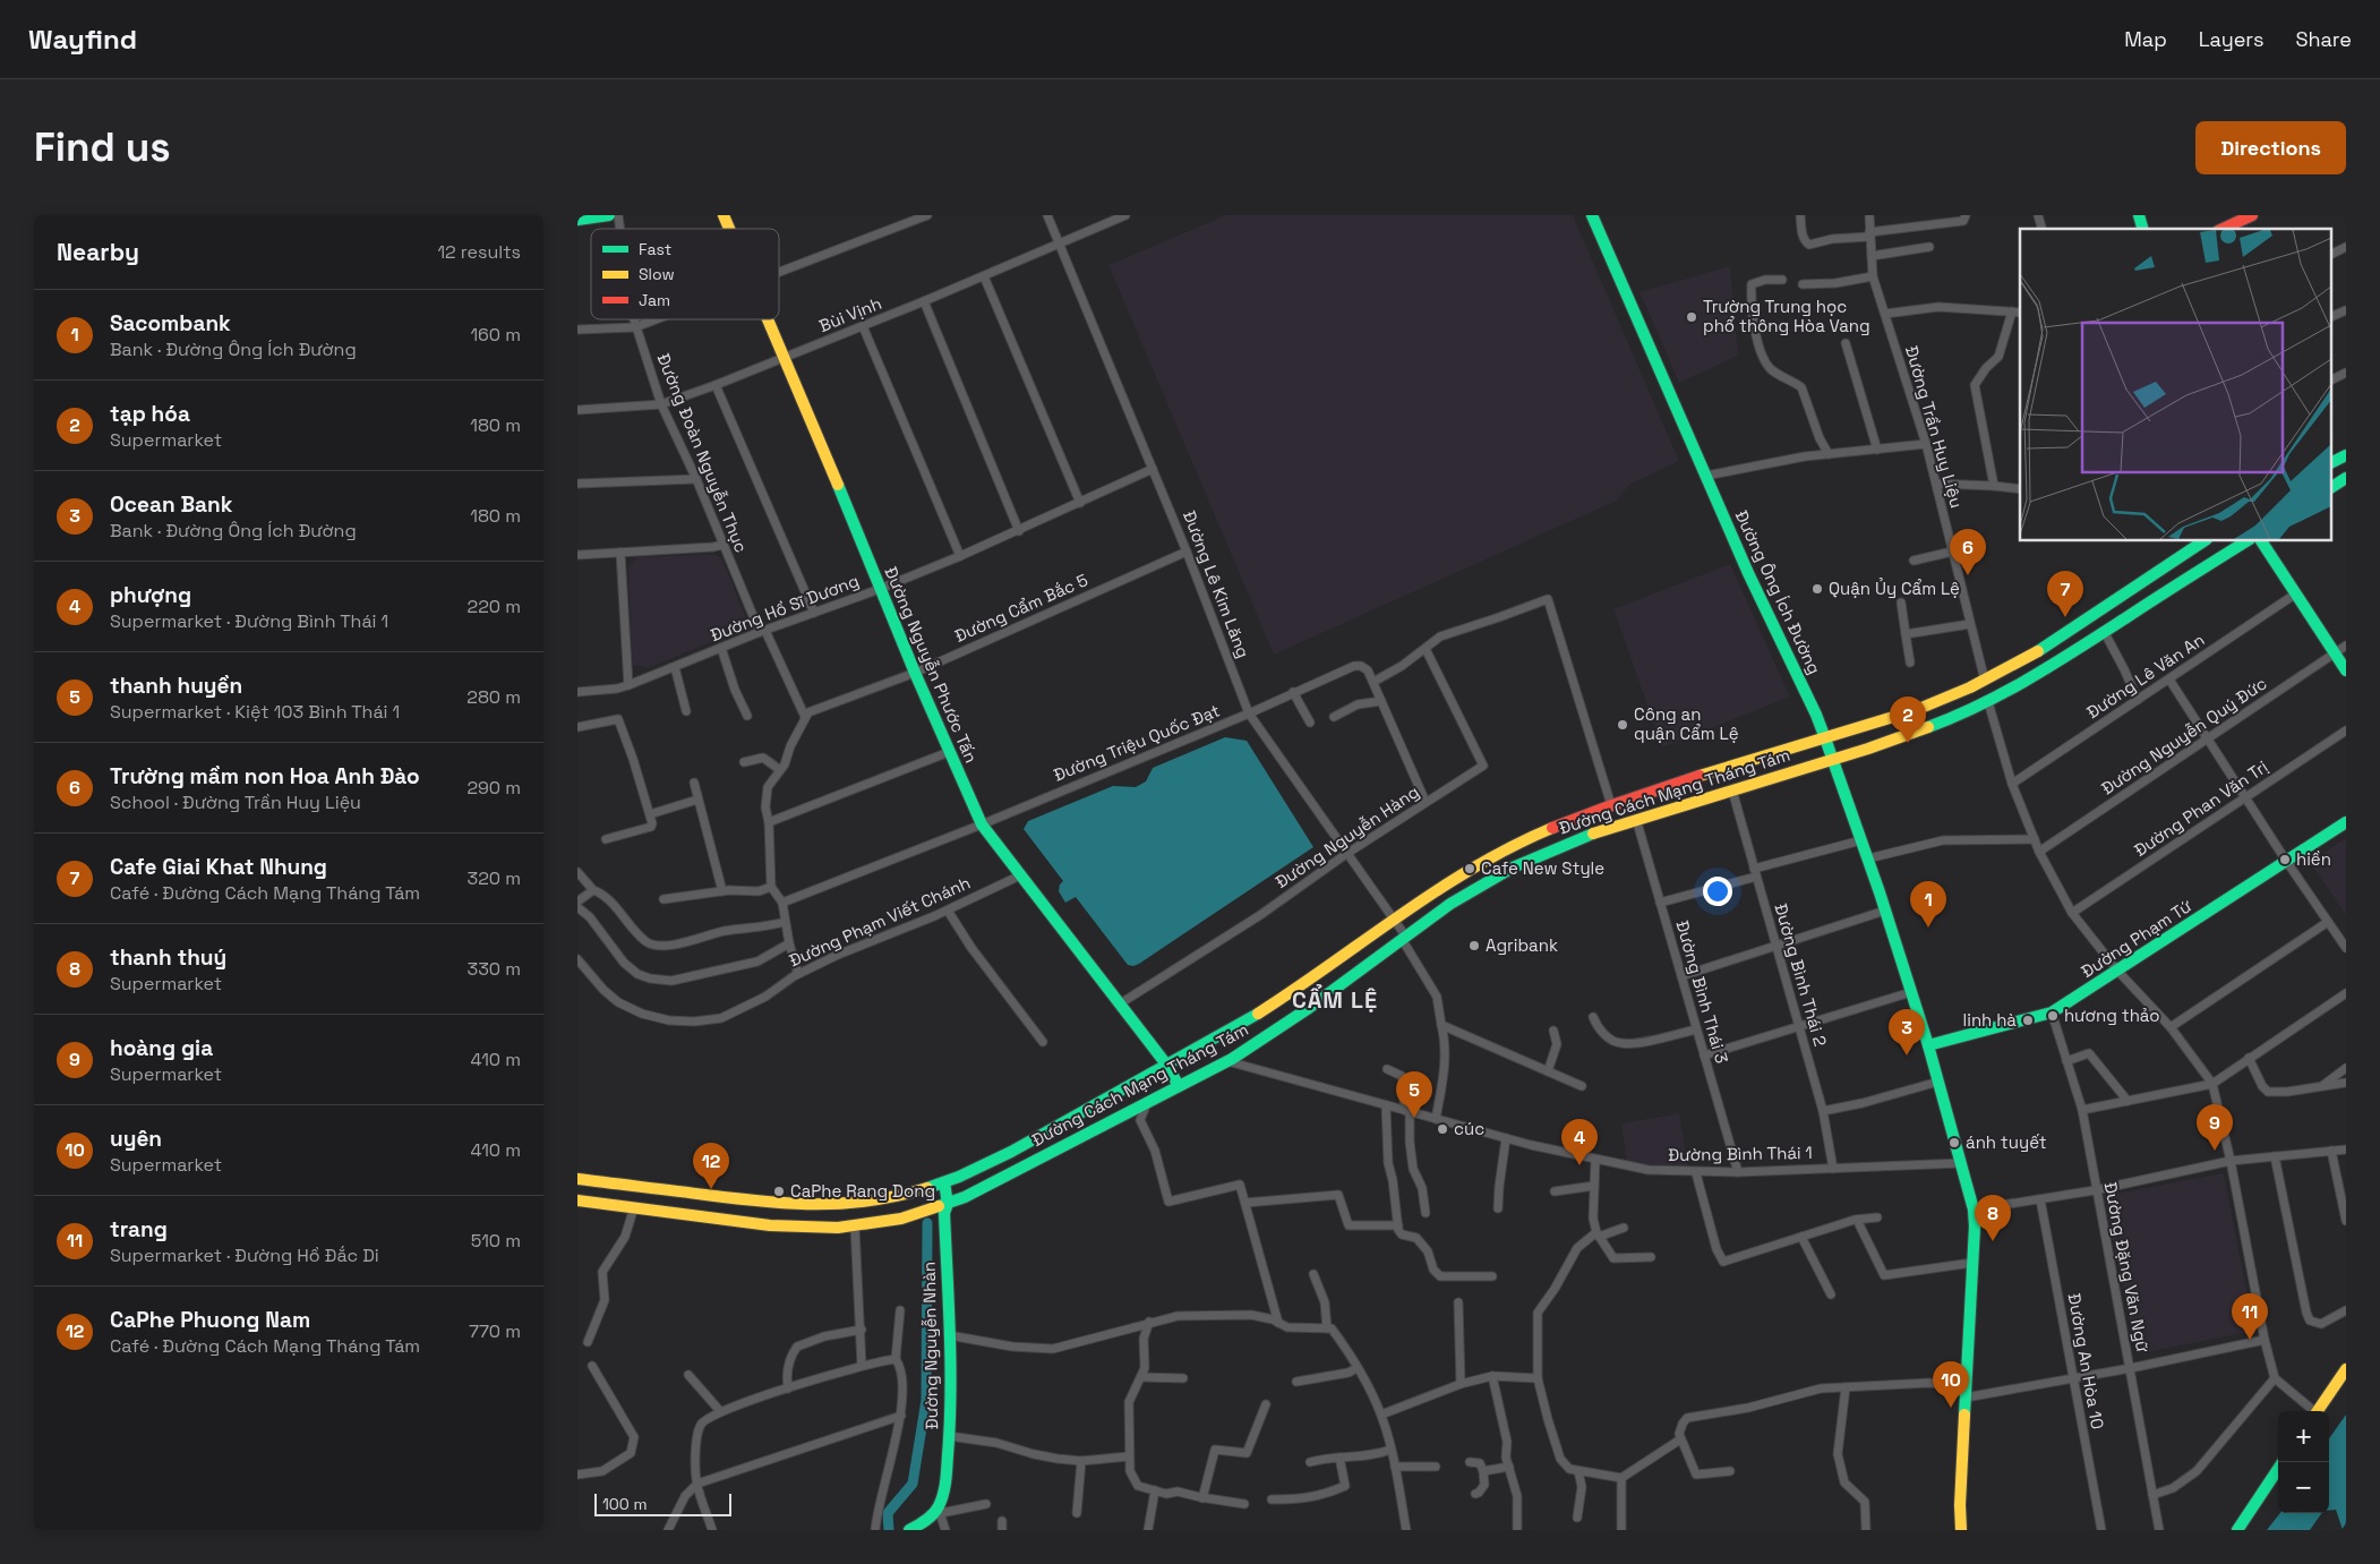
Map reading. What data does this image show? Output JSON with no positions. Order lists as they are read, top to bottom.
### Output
{
  "streets": {
    "main road": [
      "Đường Ông Ích Đường",
      "Đường Nguyễn Phước Tấn",
      "Đường Cách Mạng Tháng Tám",
      "Đường Phạm Tứ",
      "Đường Nguyễn Nhàn"
    ],
    "street": [
      "Bùi Vịnh",
      "Đường Trần Huy Liệu",
      "Đường Đoàn Nguyễn Thục",
      "Đường Lê Kim Lăng",
      "Đường Hồ Sĩ Dương",
      "Đường Cẩm Bắc 5",
      "Đường Lê Văn An",
      "Đường Nguyễn Quý Đức",
      "Đường Triệu Quốc Đạt",
      "Đường Phan Văn Trị",
      "Đường Nguyễn Hàng",
      "Đường Phạm Viết Chánh",
      "Đường Bình Thái 2",
      "Đường Bình Thái 3",
      "Đường Bình Thái 1",
      "Đường Đặng Văn Ngữ",
      "Đường An Hòa 10"
    ]
  },
  "crossings": [
    ["Bùi Vịnh", "Đường Đoàn Nguyễn Thục"],
    ["Bùi Vịnh", "Đường Lê Kim Lăng"],
    ["Bùi Vịnh", "Đường Nguyễn Phước Tấn"],
    ["Đường Trần Huy Liệu", "Đường Cách Mạng Tháng Tám"],
    ["Đường Đoàn Nguyễn Thục", "Đường Hồ Sĩ Dương"],
    ["Đường Đoàn Nguyễn Thục", "Đường Cẩm Bắc 5"],
    ["Đường Lê Kim Lăng", "Đường Hồ Sĩ Dương"],
    ["Đường Lê Kim Lăng", "Đường Cẩm Bắc 5"],
    ["Đường Lê Kim Lăng", "Đường Triệu Quốc Đạt"],
    ["Đường Lê Kim Lăng", "Đường Cách Mạng Tháng Tám"],
    ["Đường Lê Kim Lăng", "Đường Nguyễn Hàng"],
    ["Đường Lê Kim Lăng", "Đường Bình Thái 1"],
    ["Đường Ông Ích Đường", "Đường Cách Mạng Tháng Tám"],
    ["Đường Ông Ích Đường", "Đường Phạm Tứ"],
    ["Đường Ông Ích Đường", "Đường Bình Thái 1"],
    ["Đường Hồ Sĩ Dương", "Đường Nguyễn Phước Tấn"],
    ["Đường Cẩm Bắc 5", "Đường Nguyễn Phước Tấn"],
    ["Đường Nguyễn Phước Tấn", "Đường Triệu Quốc Đạt"],
    ["Đường Nguyễn Phước Tấn", "Đường Cách Mạng Tháng Tám"],
    ["Đường Nguyễn Phước Tấn", "Đường Nguyễn Hàng"],
    ["Đường Nguyễn Phước Tấn", "Đường Phạm Viết Chánh"],
    ["Đường Triệu Quốc Đạt", "Đường Nguyễn Hàng"],
    ["Đường Cách Mạng Tháng Tám", "Đường Bình Thái 2"],
    ["Đường Cách Mạng Tháng Tám", "Đường Bình Thái 3"],
    ["Đường Cách Mạng Tháng Tám", "Đường Bình Thái 1"],
    ["Đường Cách Mạng Tháng Tám", "Đường Nguyễn Nhàn"],
    ["Đường Phạm Tứ", "Đường Đặng Văn Ngữ"],
    ["Đường Bình Thái 2", "Đường Bình Thái 1"],
    ["Đường Bình Thái 3", "Đường Bình Thái 1"]
  ],
  "districts": ["CẨM LỆ"],
  "places": [
    "Trường Trung học phổ thông Hòa Vang",
    "Quận Ủy Cẩm Lệ",
    "Công an quận Cẩm Lệ",
    "hiền",
    "Cafe New Style",
    "Agribank",
    "hương thảo",
    "linh hà",
    "cúc",
    "ánh tuyết",
    "CaPhe Rang Dong"
  ],
  "legend": ["Fast", "Slow", "Jam"],
  "scale_bar": "100 m",
  "page": {
    "header": "Wayfind",
    "nav": ["Map", "Layers", "Share"],
    "buttons": "Directions",
    "title": "Find us",
    "heading": ["Nearby", "12 results"],
    "list": [
      {
        "mark": "1",
        "name": "Sacombank",
        "note": "Bank · Đường Ông Ích Đường",
        "value": "160 m"
      },
      {
        "mark": "2",
        "name": "tạp hóa",
        "note": "Supermarket",
        "value": "180 m"
      },
      {
        "mark": "3",
        "name": "Ocean Bank",
        "note": "Bank · Đường Ông Ích Đường",
        "value": "180 m"
      },
      {
        "mark": "4",
        "name": "phượng",
        "note": "Supermarket · Đường Bình Thái 1",
        "value": "220 m"
      },
      {
        "mark": "5",
        "name": "thanh huyền",
        "note": "Supermarket · Kiệt 103 Bình Thái 1",
        "value": "280 m"
      },
      {
        "mark": "6",
        "name": "Trường mầm non Hoa Anh Đào",
        "note": "School · Đường Trần Huy Liệu",
        "value": "290 m"
      },
      {
        "mark": "7",
        "name": "Cafe Giai Khat Nhung",
        "note": "Café · Đường Cách Mạng Tháng Tám",
        "value": "320 m"
      },
      {
        "mark": "8",
        "name": "thanh thuý",
        "note": "Supermarket",
        "value": "330 m"
      },
      {
        "mark": "9",
        "name": "hoàng gia",
        "note": "Supermarket",
        "value": "410 m"
      },
      {
        "mark": "10",
        "name": "uyên",
        "note": "Supermarket",
        "value": "410 m"
      },
      {
        "mark": "11",
        "name": "trang",
        "note": "Supermarket · Đường Hồ Đắc Di",
        "value": "510 m"
      },
      {
        "mark": "12",
        "name": "CaPhe Phuong Nam",
        "note": "Café · Đường Cách Mạng Tháng Tám",
        "value": "770 m"
      }
    ],
    "pins": [
      "6",
      "7",
      "2",
      "1",
      "3",
      "5",
      "9",
      "4",
      "12",
      "8",
      "11",
      "10"
    ],
    "map_buttons": ["+", "−"],
    "scale": "100 m"
  }
}
